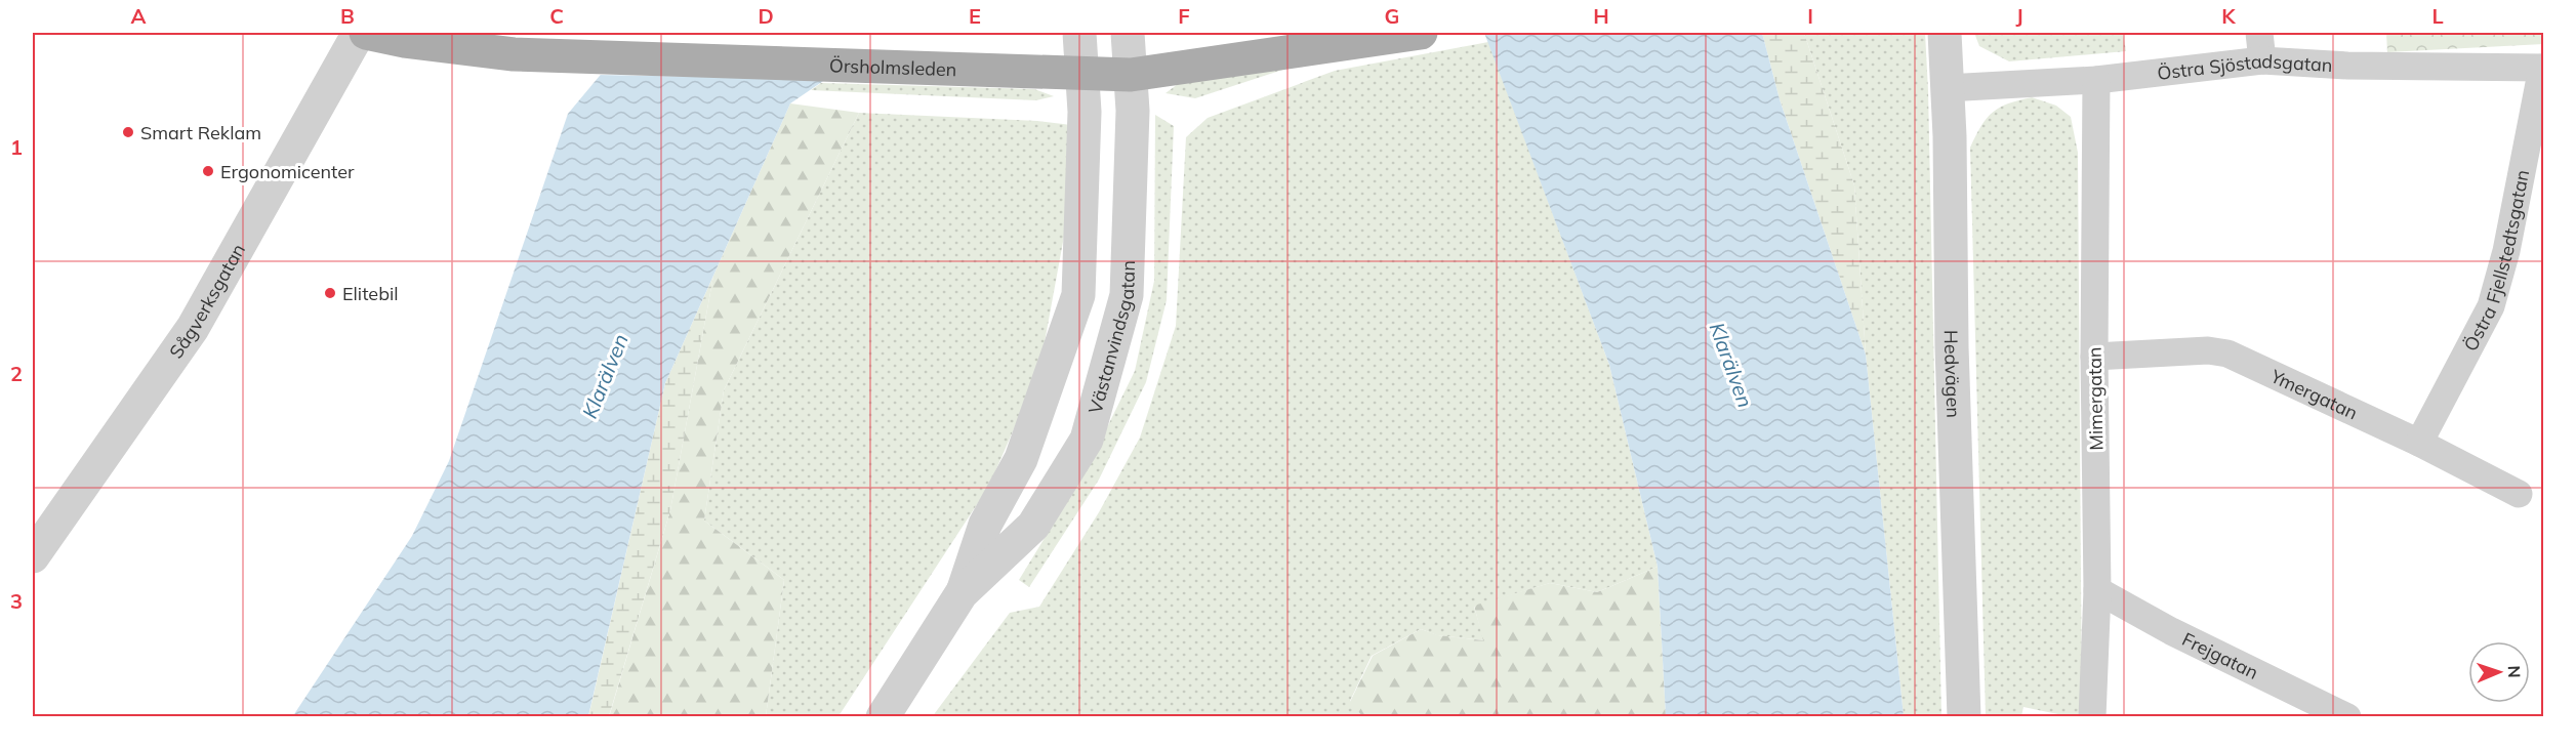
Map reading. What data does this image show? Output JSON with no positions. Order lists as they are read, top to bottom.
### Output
{
  "streets": {
    "main road": ["Örsholmsleden"],
    "street": [
      "Östra Sjöstadsgatan",
      "Östra Fjellstedtsgatan",
      "Sågverksgatan",
      "Västanvindsgatan",
      "Hedvägen",
      "Ymergatan",
      "Mimergatan",
      "Frejgatan"
    ]
  },
  "crossings": [
    ["Örsholmsleden", "Västanvindsgatan"],
    ["Östra Sjöstadsgatan", "Östra Fjellstedtsgatan"],
    ["Östra Sjöstadsgatan", "Hedvägen"],
    ["Östra Sjöstadsgatan", "Mimergatan"],
    ["Östra Fjellstedtsgatan", "Ymergatan"],
    ["Ymergatan", "Mimergatan"],
    ["Mimergatan", "Frejgatan"]
  ],
  "water": ["Klarälven"],
  "places": ["Smart Reklam", "Ergonomicenter", "Elitebil"],
  "north": "right",
  "grid": {
    "columns": [
      "A",
      "B",
      "C",
      "D",
      "E",
      "F",
      "G",
      "H",
      "I",
      "J",
      "K",
      "L"
    ],
    "rows": ["1", "2", "3"]
  }
}
